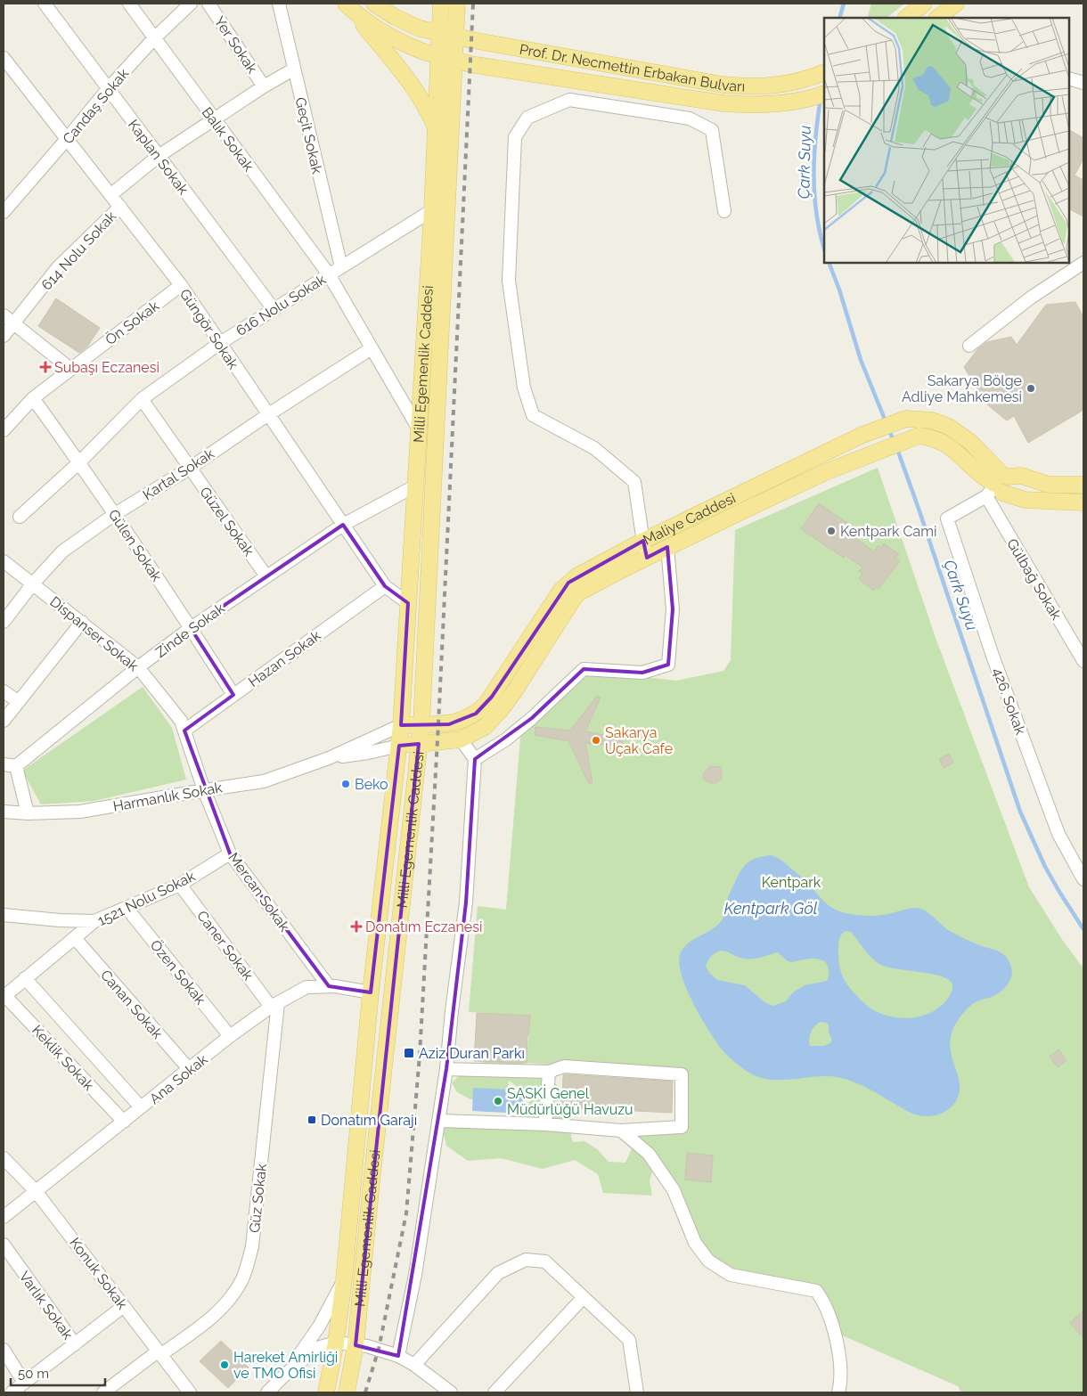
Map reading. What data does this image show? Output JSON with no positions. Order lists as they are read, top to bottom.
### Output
{
  "streets": {
    "main road": ["Prof. Dr. Necmettin Erbakan Bulvarı", "Milli Egemenlik Caddesi", "Maliye Caddesi"],
    "street": [
      "Yer Sokak",
      "Candaş Sokak",
      "Geçit Sokak",
      "Balık Sokak",
      "Kaplan Sokak",
      "614 Nolu Sokak",
      "616 Nolu Sokak",
      "Ön Sokak",
      "Güngör Sokak",
      "Kartal Sokak",
      "Güzel Sokak",
      "Gülen Sokak",
      "Gülbağ Sokak",
      "Zinde Sokak",
      "Dispanser Sokak",
      "Hazan Sokak",
      "426. Sokak",
      "Harmanlık Sokak",
      "Mercan Sokak",
      "1521 Nolu Sokak",
      "Caner Sokak",
      "Özen Sokak",
      "Canan Sokak",
      "Keklik Sokak",
      "Ana Sokak",
      "Güz Sokak",
      "Konuk Sokak",
      "Varlık Sokak"
    ]
  },
  "crossings": [
    ["Yer Sokak", "614 Nolu Sokak"],
    ["Prof. Dr. Necmettin Erbakan Bulvarı", "Milli Egemenlik Caddesi"],
    ["Candaş Sokak", "Balık Sokak"],
    ["Candaş Sokak", "Kaplan Sokak"],
    ["Candaş Sokak", "Güngör Sokak"],
    ["Geçit Sokak", "614 Nolu Sokak"],
    ["Geçit Sokak", "616 Nolu Sokak"],
    ["Balık Sokak", "614 Nolu Sokak"],
    ["Balık Sokak", "616 Nolu Sokak"],
    ["Kaplan Sokak", "614 Nolu Sokak"],
    ["Kaplan Sokak", "616 Nolu Sokak"],
    ["614 Nolu Sokak", "Güngör Sokak"],
    ["616 Nolu Sokak", "Güngör Sokak"],
    ["616 Nolu Sokak", "Milli Egemenlik Caddesi"],
    ["616 Nolu Sokak", "Güzel Sokak"],
    ["616 Nolu Sokak", "Gülen Sokak"],
    ["Ön Sokak", "Güngör Sokak"],
    ["Ön Sokak", "Gülen Sokak"],
    ["Güngör Sokak", "Milli Egemenlik Caddesi"],
    ["Güngör Sokak", "Kartal Sokak"],
    ["Güngör Sokak", "Zinde Sokak"],
    ["Güngör Sokak", "Hazan Sokak"],
    ["Milli Egemenlik Caddesi", "Maliye Caddesi"],
    ["Milli Egemenlik Caddesi", "Zinde Sokak"],
    ["Milli Egemenlik Caddesi", "Harmanlık Sokak"],
    ["Milli Egemenlik Caddesi", "Ana Sokak"],
    ["Kartal Sokak", "Güzel Sokak"],
    ["Kartal Sokak", "Gülen Sokak"],
    ["Kartal Sokak", "Dispanser Sokak"],
    ["Maliye Caddesi", "Gülbağ Sokak"],
    ["Maliye Caddesi", "426. Sokak"],
    ["Maliye Caddesi", "Harmanlık Sokak"],
    ["Güzel Sokak", "Zinde Sokak"],
    ["Gülen Sokak", "Zinde Sokak"],
    ["Gülen Sokak", "Hazan Sokak"],
    ["Gülbağ Sokak", "426. Sokak"],
    ["Zinde Sokak", "Dispanser Sokak"],
    ["Dispanser Sokak", "Hazan Sokak"],
    ["Dispanser Sokak", "Harmanlık Sokak"],
    ["Dispanser Sokak", "Mercan Sokak"],
    ["Harmanlık Sokak", "Mercan Sokak"],
    ["Mercan Sokak", "1521 Nolu Sokak"],
    ["Mercan Sokak", "Ana Sokak"],
    ["1521 Nolu Sokak", "Caner Sokak"],
    ["1521 Nolu Sokak", "Özen Sokak"],
    ["1521 Nolu Sokak", "Canan Sokak"],
    ["1521 Nolu Sokak", "Keklik Sokak"],
    ["Caner Sokak", "Ana Sokak"],
    ["Caner Sokak", "Güz Sokak"],
    ["Özen Sokak", "Ana Sokak"],
    ["Canan Sokak", "Ana Sokak"],
    ["Keklik Sokak", "Ana Sokak"],
    ["Ana Sokak", "Güz Sokak"],
    ["Ana Sokak", "Konuk Sokak"],
    ["Güz Sokak", "Konuk Sokak"]
  ],
  "water": ["Çark Suyu", "Kentpark Göl"],
  "parks": ["Kentpark"],
  "places": {
    "health": ["Subaşı Eczanesi", "Donatım Eczanesi"],
    "other": [
      "Sakarya Bölge Adliye Mahkemesi",
      "Kentpark Cami",
      "Sakarya Uçak Cafe",
      "Beko",
      "SASKİ Genel Müdürlüğü Havuzu",
      "Hareket Amirliği ve TMO Ofisi"
    ],
    "transit": ["Aziz Duran Parkı", "Donatım Garajı"]
  },
  "scale_bar": "50 m"
}
